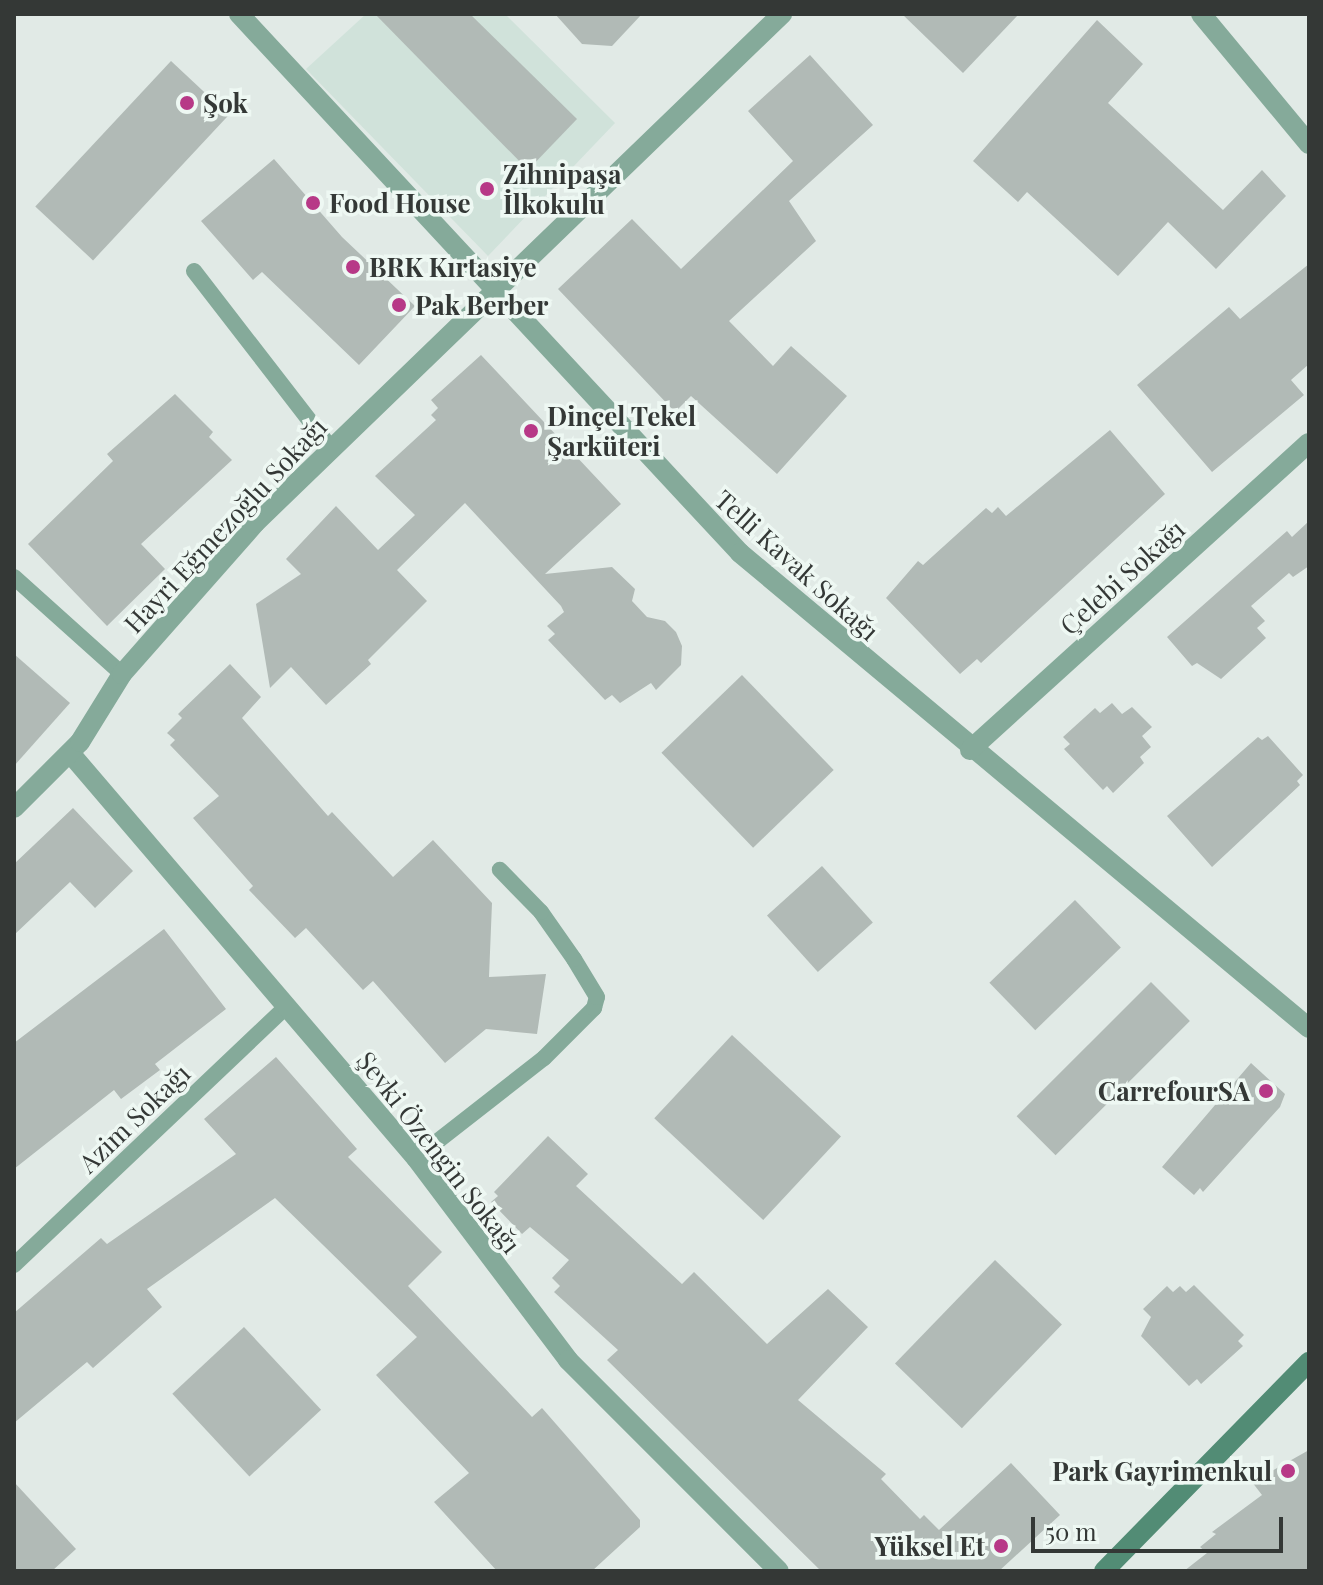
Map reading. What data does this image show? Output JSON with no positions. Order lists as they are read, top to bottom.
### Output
{
  "streets": {
    "street": [
      "Hayri Eğmezoğlu Sokağı",
      "Telli Kavak Sokağı",
      "Çelebi Sokağı",
      "Şevki Özengin Sokağı"
    ],
    "lane": ["Azim Sokağı"]
  },
  "crossings": [
    ["Hayri Eğmezoğlu Sokağı", "Telli Kavak Sokağı"],
    ["Hayri Eğmezoğlu Sokağı", "Şevki Özengin Sokağı"],
    ["Telli Kavak Sokağı", "Çelebi Sokağı"],
    ["Azim Sokağı", "Şevki Özengin Sokağı"]
  ],
  "places": [
    "Şok",
    "Zihnipaşa İlkokulu",
    "Food House",
    "BRK Kırtasiye",
    "Pak Berber",
    "Dinçel Tekel Şarküteri",
    "CarrefourSA",
    "Park Gayrimenkul",
    "Yüksel Et"
  ],
  "scale_bar": "50 m"
}
